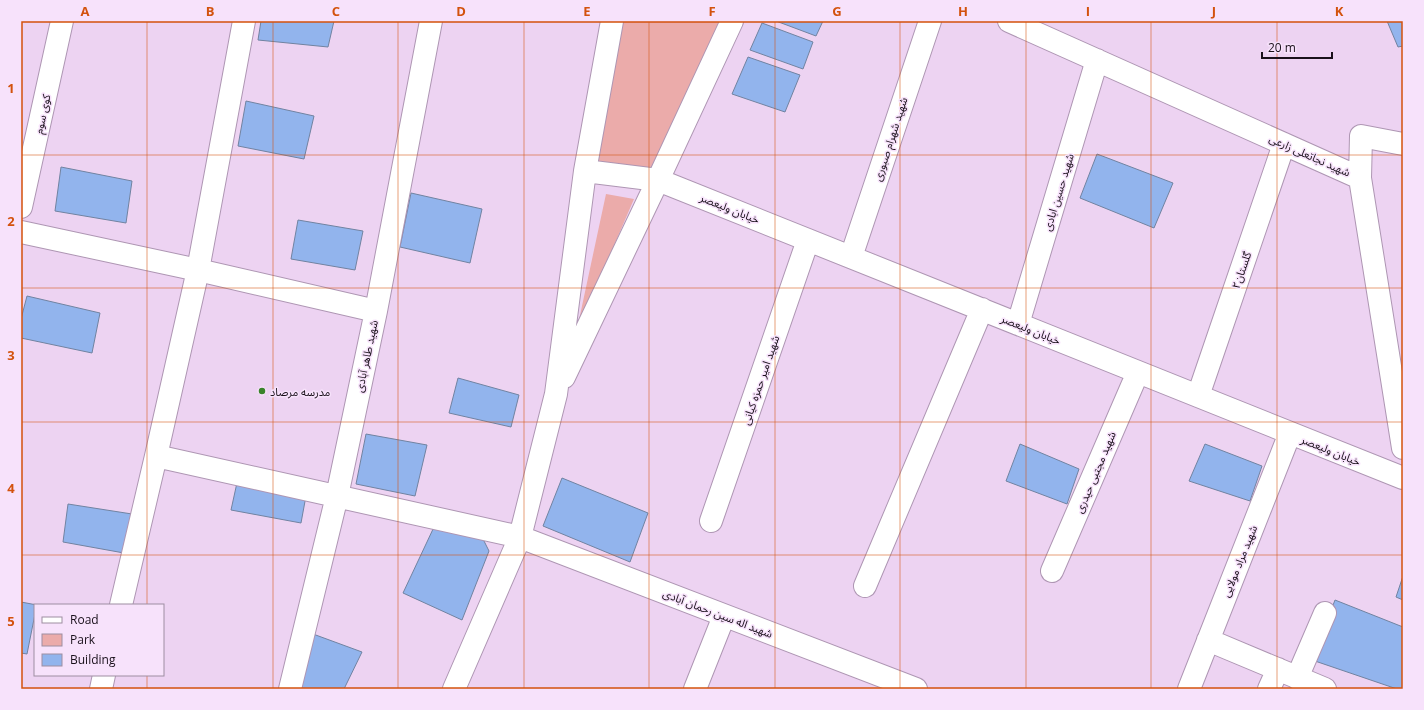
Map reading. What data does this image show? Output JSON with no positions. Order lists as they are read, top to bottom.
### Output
{
  "streets": {
    "street": [
      "کوی سوم",
      "شهید شهرام صبوری",
      "شهید نجاتعلی زارعی",
      "شهید حسین ابادی",
      "خیابان ولیعصر",
      "گلستان۲",
      "شهید طاهر آبادی",
      "شهید امیر حمزه کیانی",
      "شهید مجتبی حیدری",
      "شهید مراد مولایی",
      "شهید اله سین رحمان آبادی"
    ]
  },
  "crossings": [
    ["شهید شهرام صبوری", "خیابان ولیعصر"],
    ["شهید نجاتعلی زارعی", "شهید حسین ابادی"],
    ["شهید نجاتعلی زارعی", "گلستان۲"],
    ["شهید حسین ابادی", "خیابان ولیعصر"],
    ["خیابان ولیعصر", "گلستان۲"],
    ["خیابان ولیعصر", "شهید امیر حمزه کیانی"],
    ["خیابان ولیعصر", "شهید مجتبی حیدری"],
    ["خیابان ولیعصر", "شهید مراد مولایی"],
    ["شهید طاهر آبادی", "شهید اله سین رحمان آبادی"]
  ],
  "places": ["مدرسه مرصاد"],
  "legend": ["Road", "Park", "Building"],
  "scale_bar": "20 m",
  "grid": {
    "columns": [
      "A",
      "B",
      "C",
      "D",
      "E",
      "F",
      "G",
      "H",
      "I",
      "J",
      "K"
    ],
    "rows": [
      "1",
      "2",
      "3",
      "4",
      "5"
    ]
  }
}
